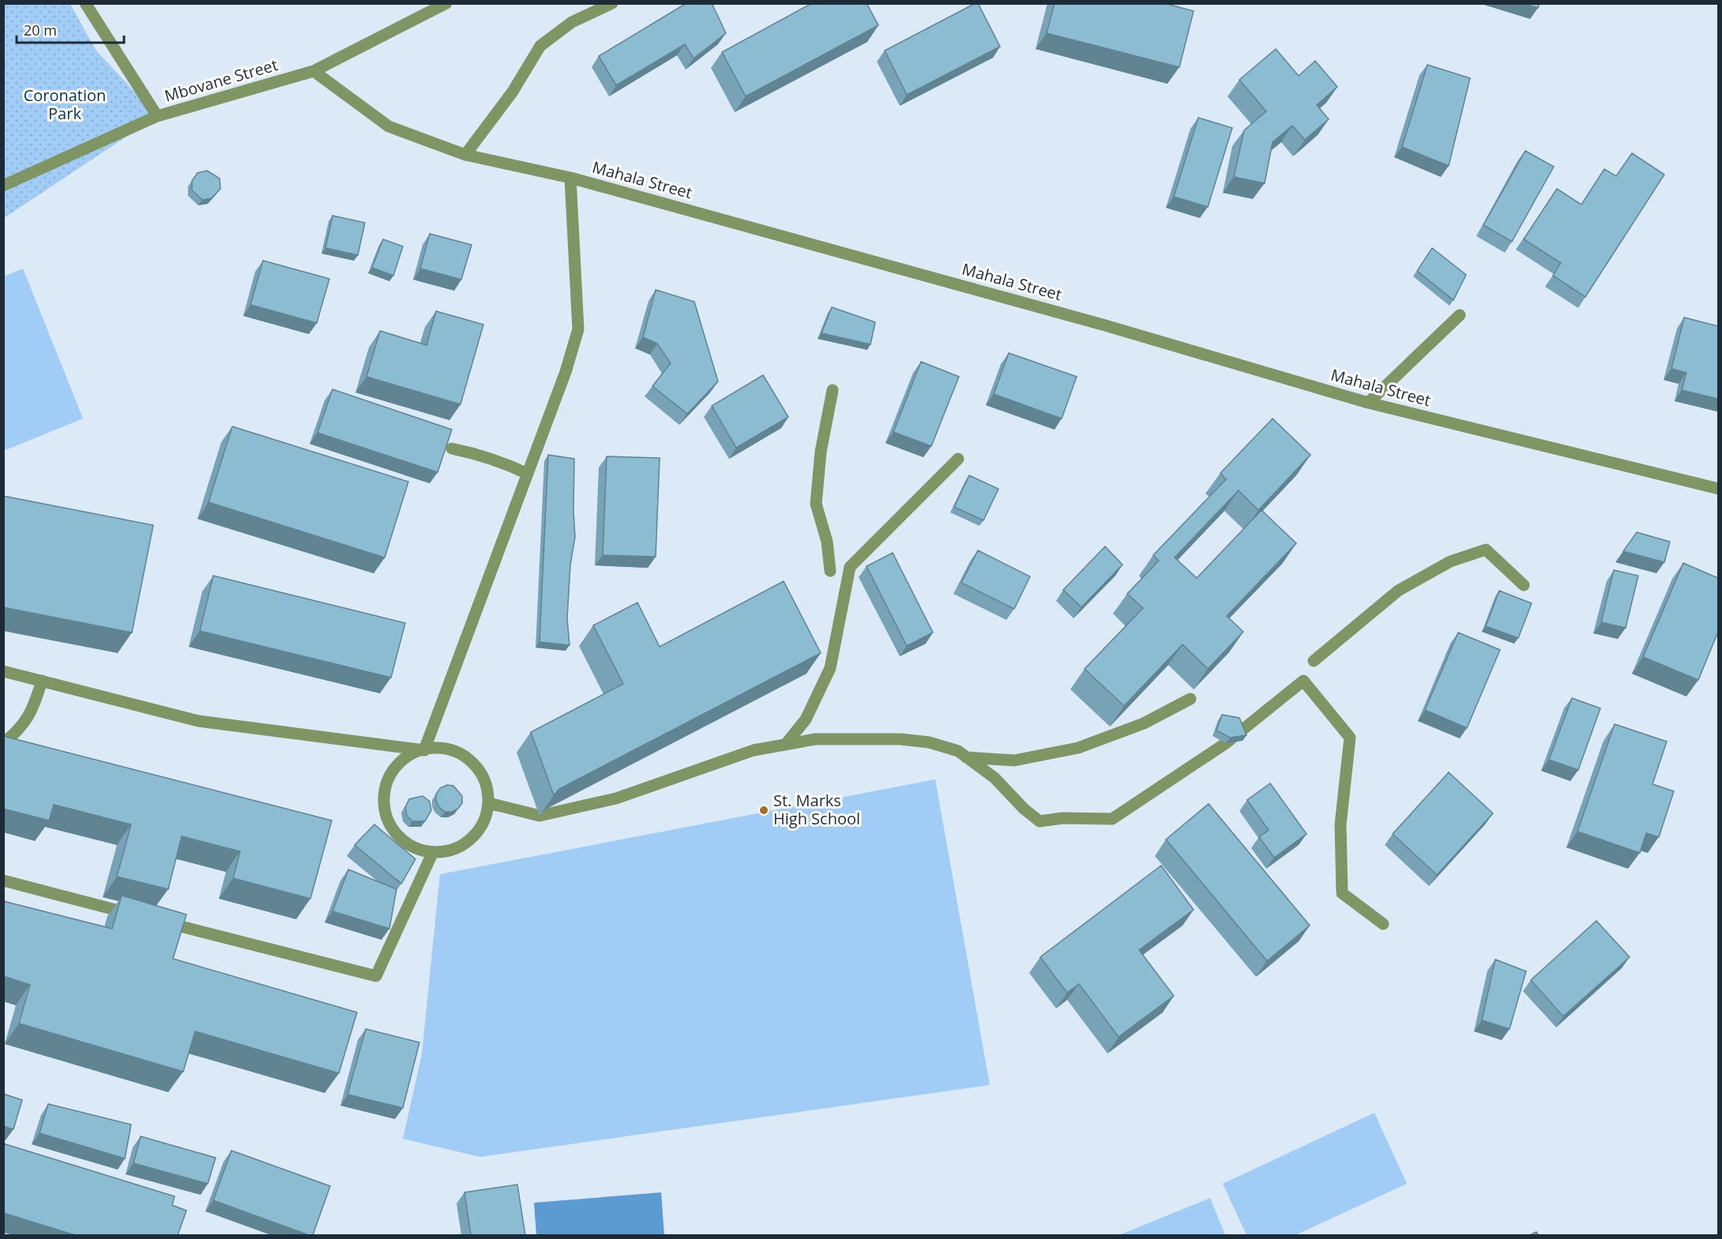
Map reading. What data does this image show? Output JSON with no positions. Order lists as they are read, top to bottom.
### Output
{
  "streets": {
    "street": ["Mbovane Street", "Mahala Street"]
  },
  "crossings": [
    ["Mbovane Street", "Mahala Street"]
  ],
  "parks": ["Coronation Park"],
  "places": ["St. Marks High School"],
  "scale_bar": "20 m"
}
